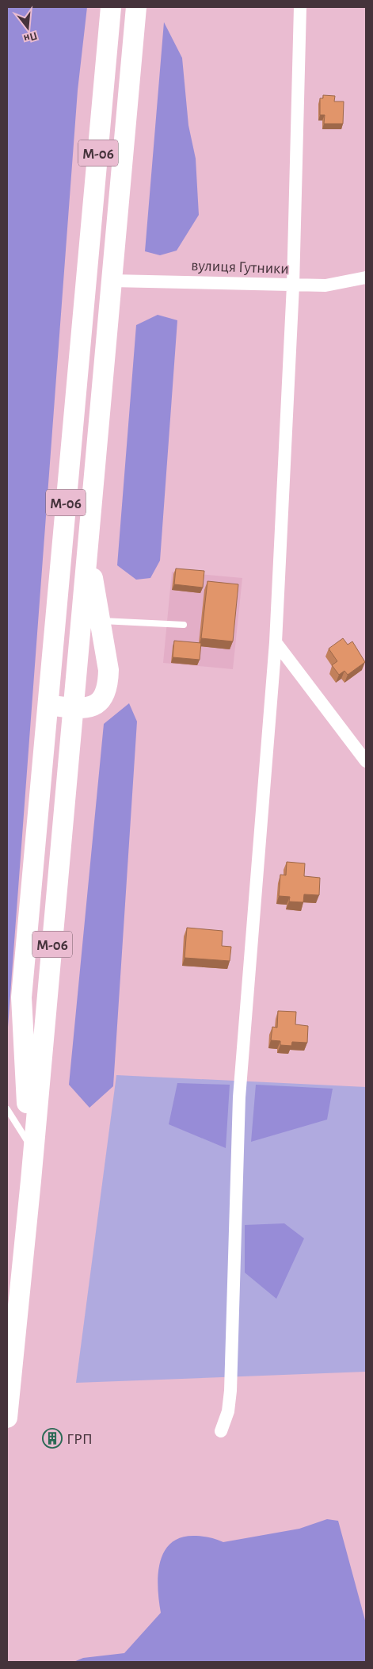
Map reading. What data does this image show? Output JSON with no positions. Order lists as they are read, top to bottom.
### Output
{
  "streets": {
    "highway": ["М-06"],
    "street": ["вулиця Гутники"]
  },
  "crossings": [
    ["М-06", "вулиця Гутники"]
  ],
  "places": {
    "building": ["ГРП"]
  },
  "north": "bottom"
}
